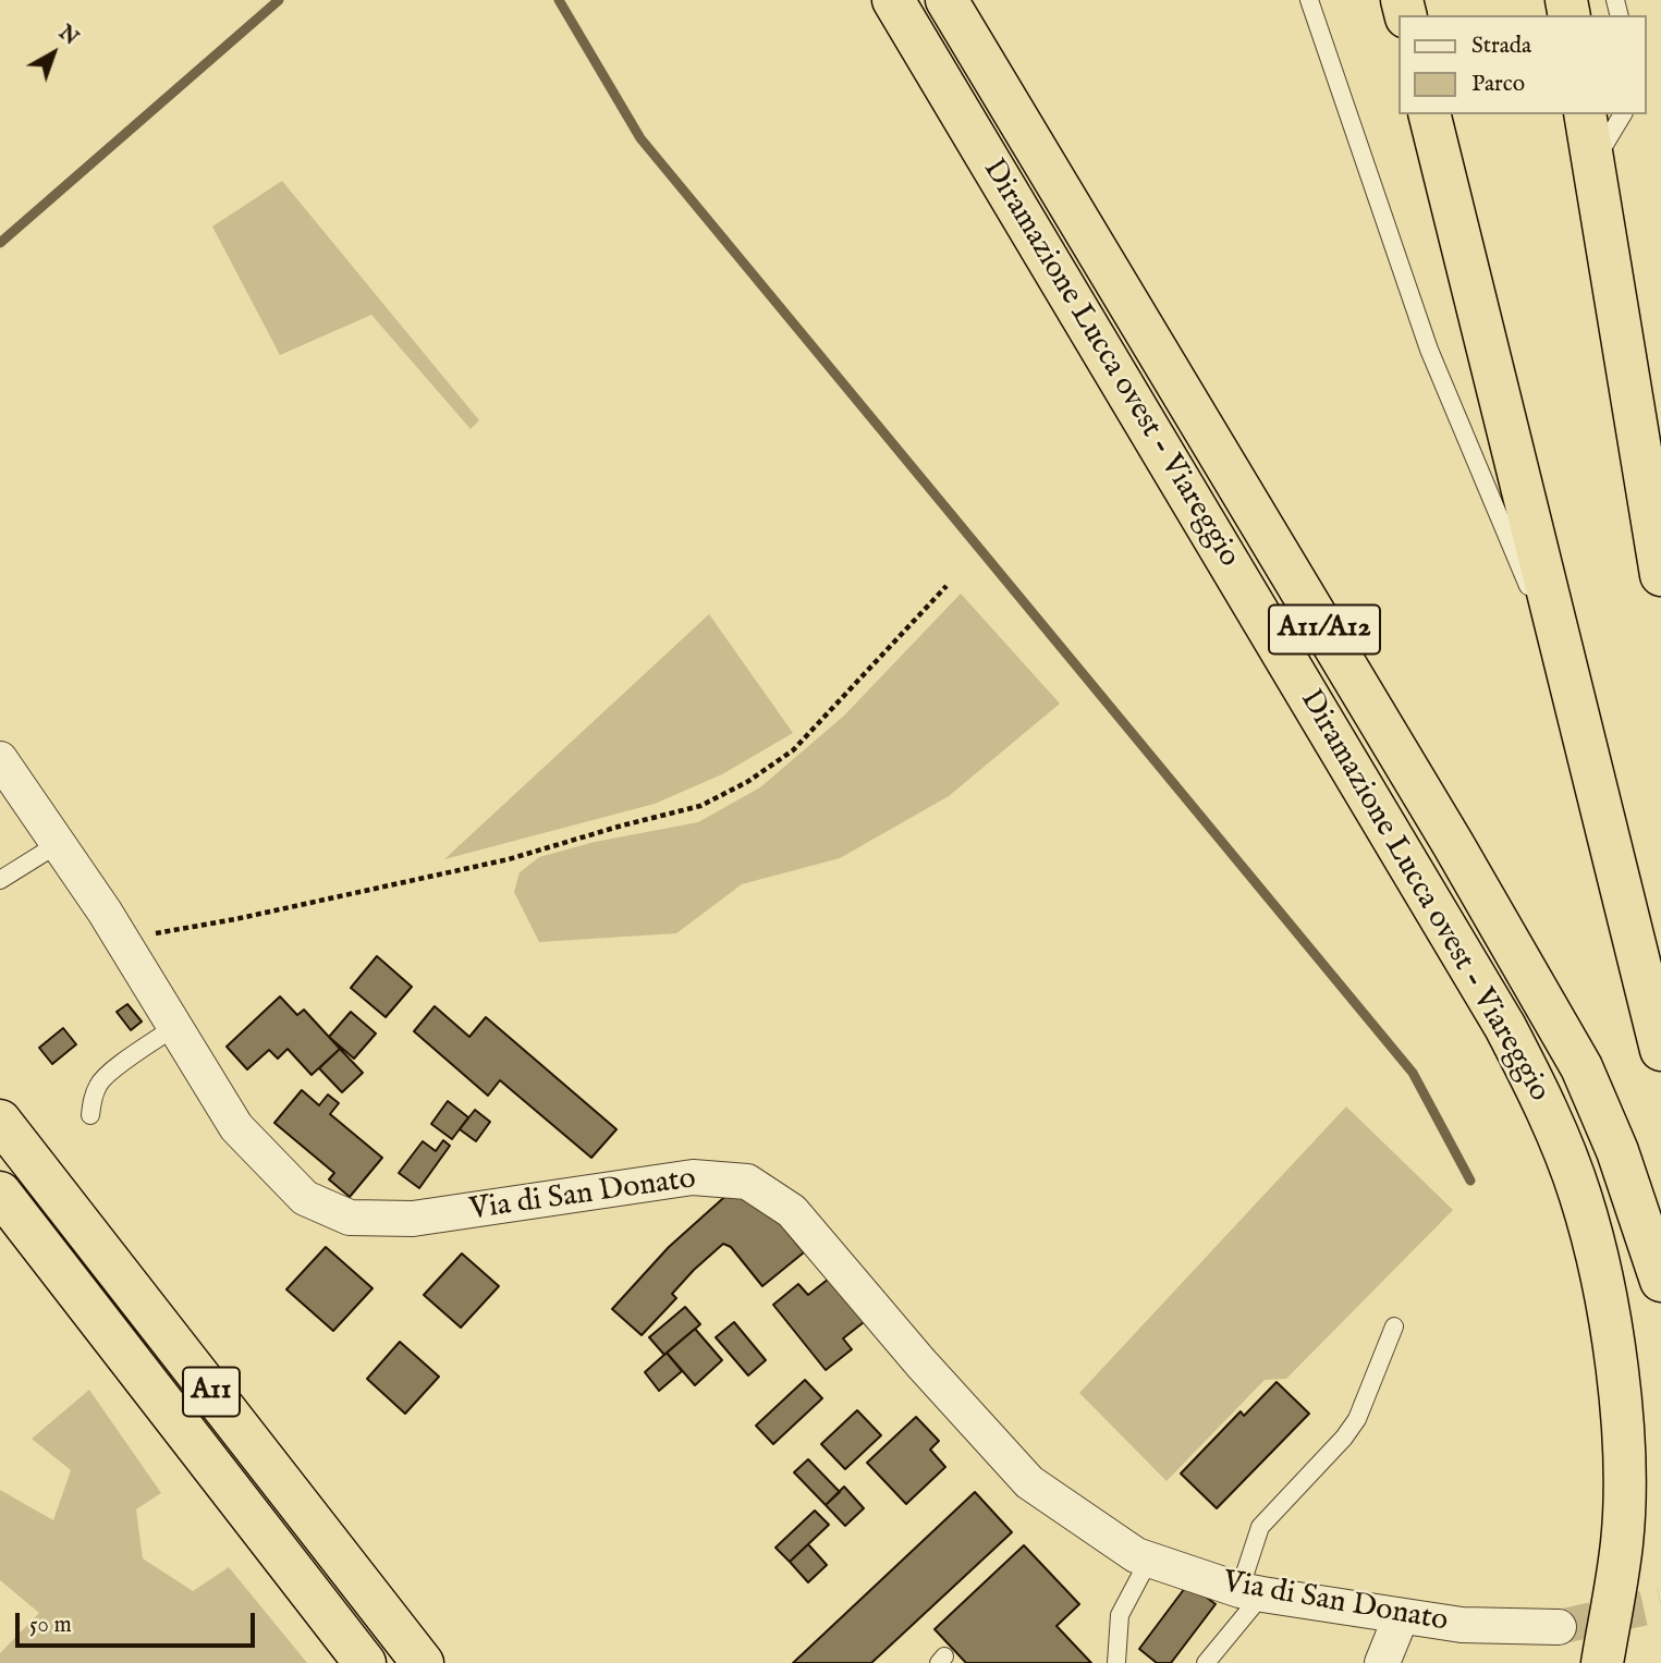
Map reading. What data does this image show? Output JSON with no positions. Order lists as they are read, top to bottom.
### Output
{
  "streets": {
    "highway": ["Diramazione Lucca ovest - Viareggio", "A11/A12", "A11"],
    "street": ["Via di San Donato"]
  },
  "legend": ["Strada", "Parco"],
  "scale_bar": "50 m",
  "north": "top right"
}
